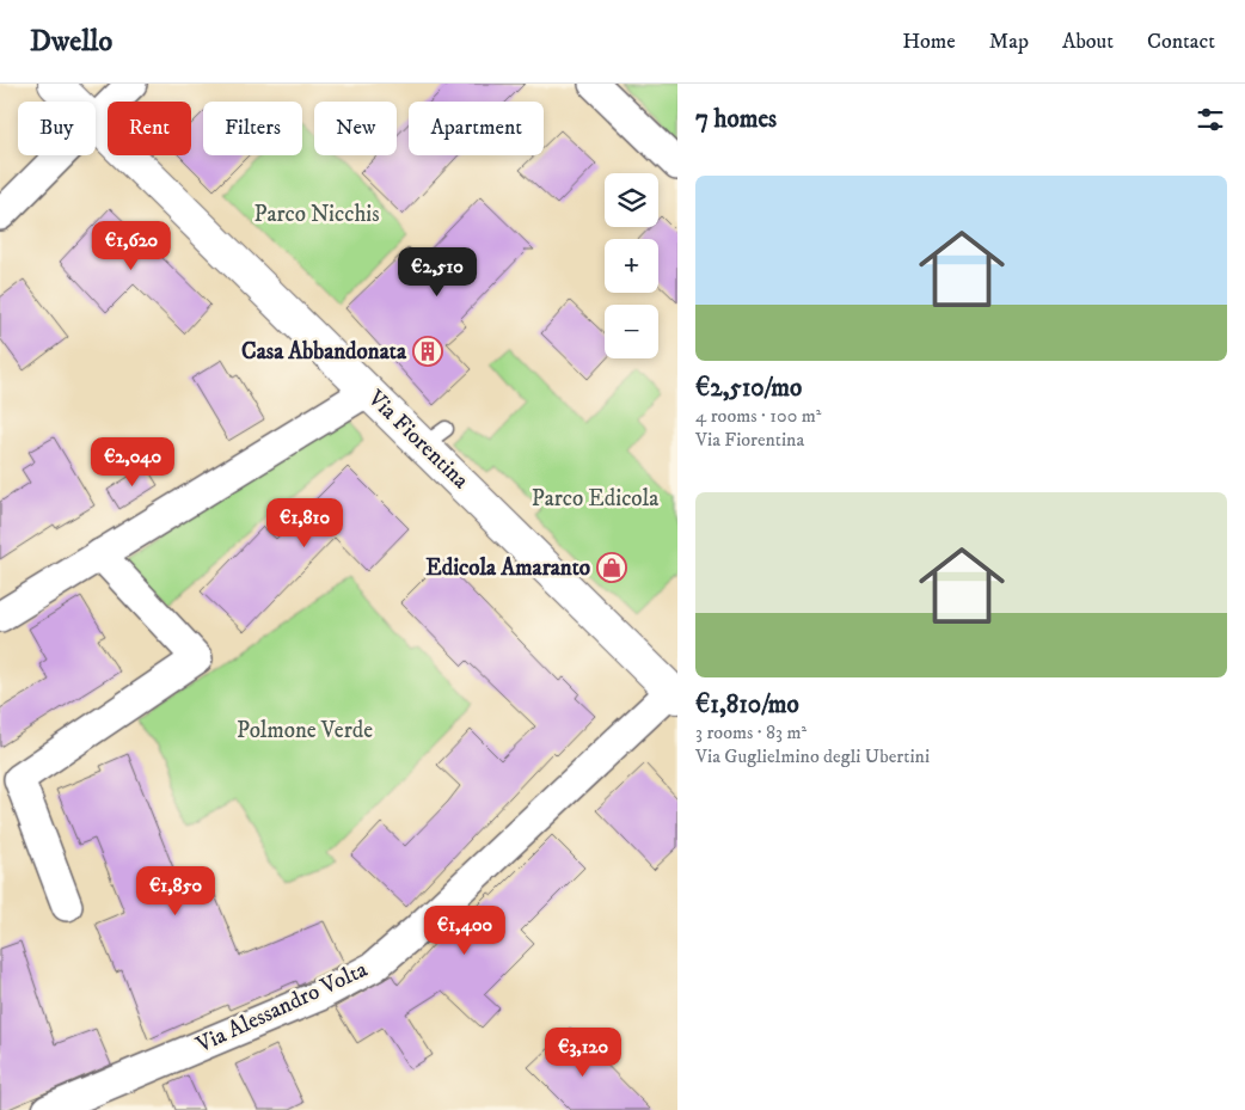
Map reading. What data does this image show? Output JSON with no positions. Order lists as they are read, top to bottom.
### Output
{
  "streets": {
    "main road": ["Via Fiorentina"],
    "street": ["Via Alessandro Volta"]
  },
  "crossings": [
    ["Via Fiorentina", "Via Alessandro Volta"]
  ],
  "parks": ["Parco Nicchis", "Parco Edicola", "Polmone Verde"],
  "places": {
    "building": ["Casa Abbandonata"],
    "shop": ["Edicola Amaranto"]
  },
  "page": {
    "header": "Dwello",
    "nav": [
      "Home",
      "Map",
      "About",
      "Contact"
    ],
    "heading": "7 homes",
    "chip": [
      "Buy",
      "Rent",
      "Filters",
      "New",
      "Apartment"
    ],
    "list": [
      {
        "name": "€2,510/mo",
        "note": "4 rooms · 100 m² · Via Fiorentina"
      },
      {
        "name": "€1,810/mo",
        "note": "3 rooms · 83 m² · Via Guglielmino degli Ubertini"
      }
    ],
    "map_buttons": ["+", "−"],
    "price": [
      "€1,620",
      "€2,510",
      "€2,040",
      "€1,810",
      "€1,850",
      "€1,400",
      "€3,120"
    ]
  }
}
